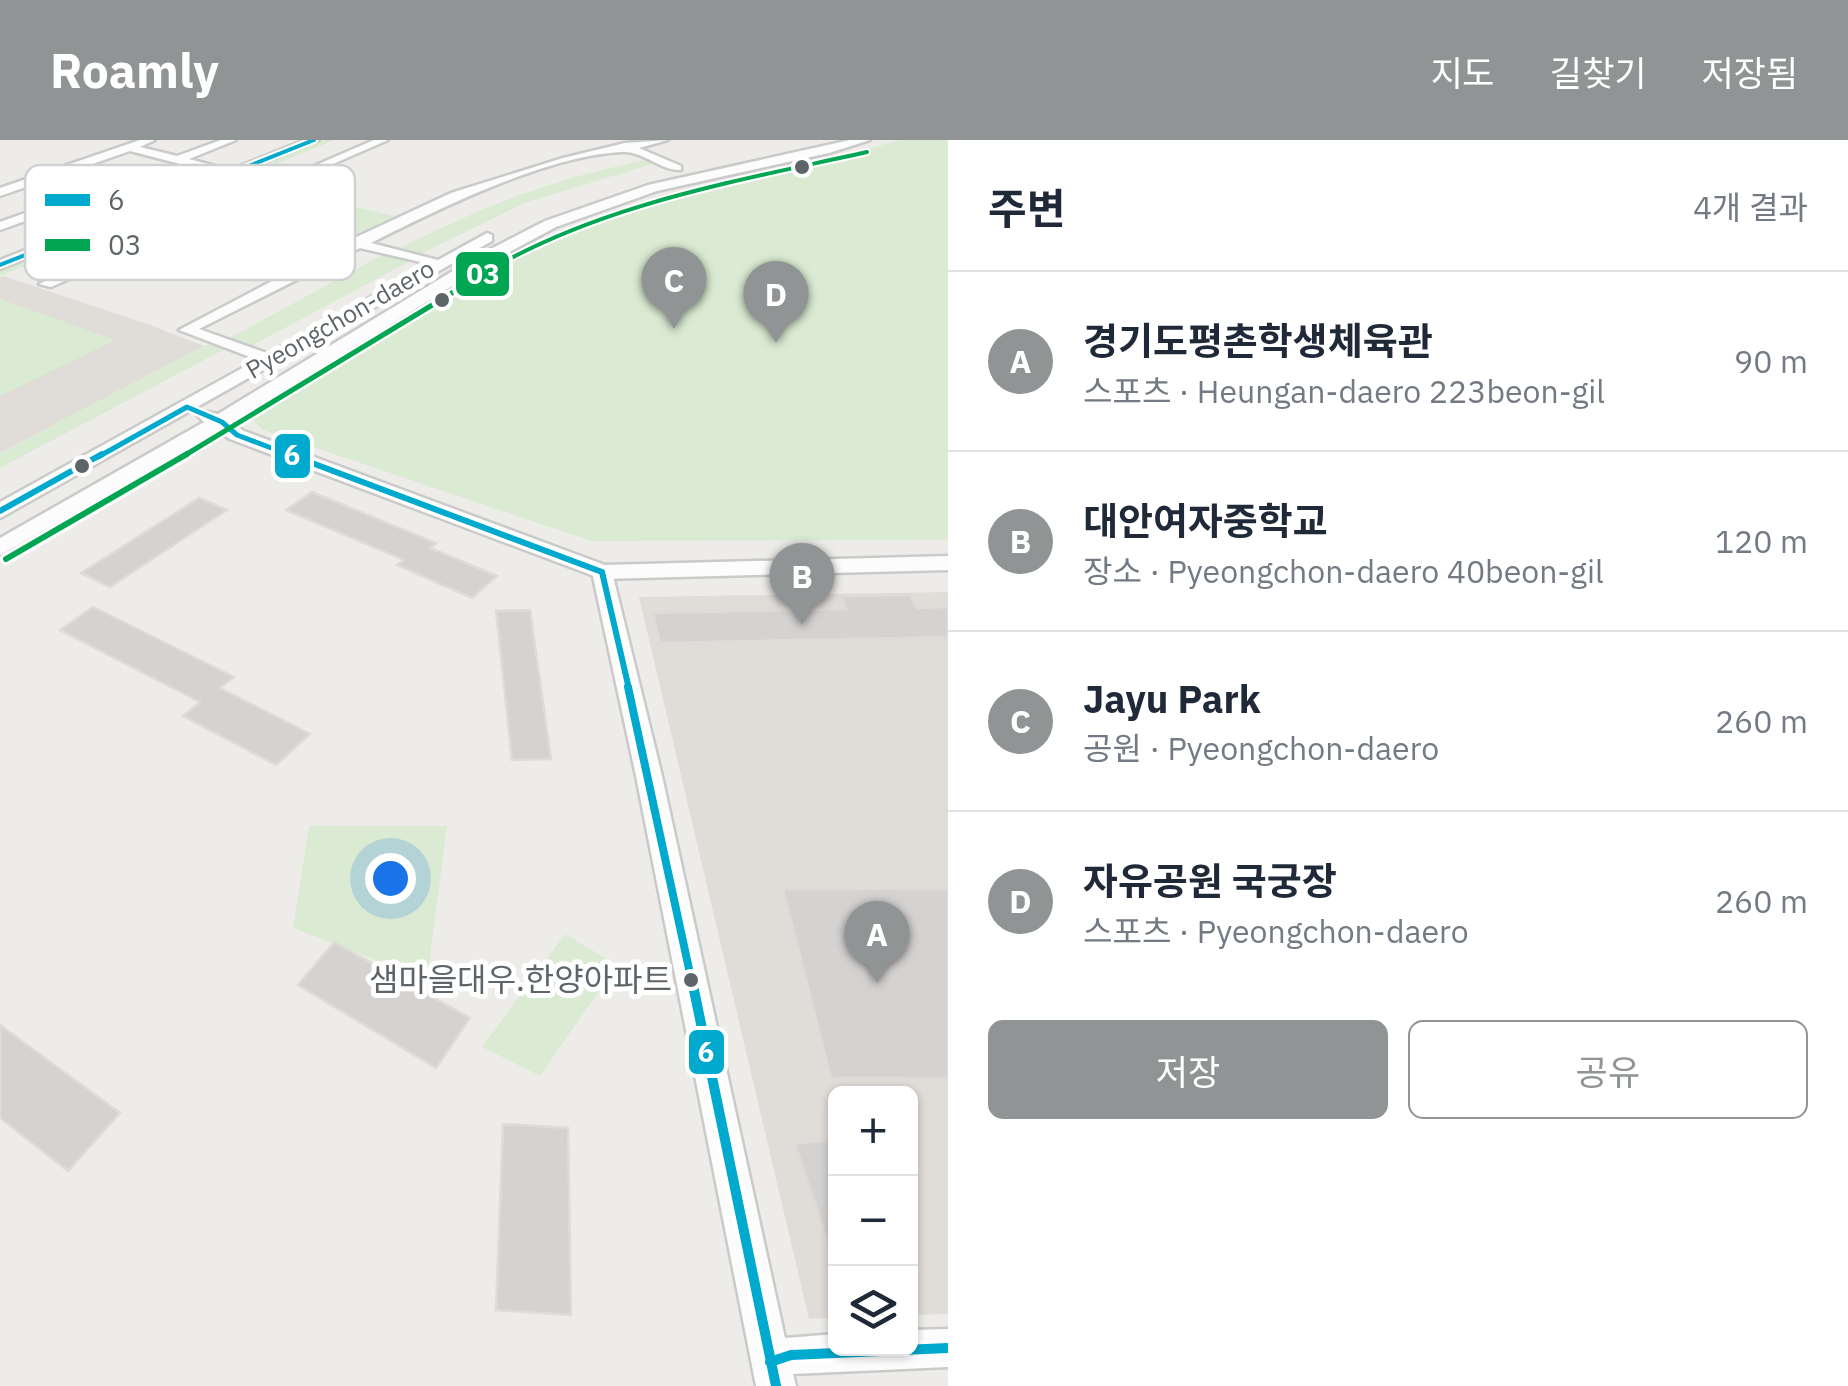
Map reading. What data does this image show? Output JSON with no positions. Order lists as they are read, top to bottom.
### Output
{
  "streets": {
    "street": ["Pyeongchon-daero"]
  },
  "places": ["샘마을대우.한양아파트"],
  "lines": ["transit line 6", "transit line 03"],
  "legend": ["6", "03"],
  "page": {
    "header": "Roamly",
    "nav": ["지도", "길찾기", "저장됨"],
    "heading": ["주변", "4개 결과"],
    "pins": [
      "C",
      "D",
      "B",
      "A"
    ],
    "list": [
      {
        "mark": "A",
        "name": "경기도평촌학생체육관",
        "note": "스포츠 · Heungan-daero 223beon-gil",
        "value": "90 m"
      },
      {
        "mark": "B",
        "name": "대안여자중학교",
        "note": "장소 · Pyeongchon-daero 40beon-gil",
        "value": "120 m"
      },
      {
        "mark": "C",
        "name": "Jayu Park",
        "note": "공원 · Pyeongchon-daero",
        "value": "260 m"
      },
      {
        "mark": "D",
        "name": "자유공원 국궁장",
        "note": "스포츠 · Pyeongchon-daero",
        "value": "260 m"
      }
    ],
    "buttons": ["저장", "공유"],
    "map_buttons": ["+", "−"]
  }
}
